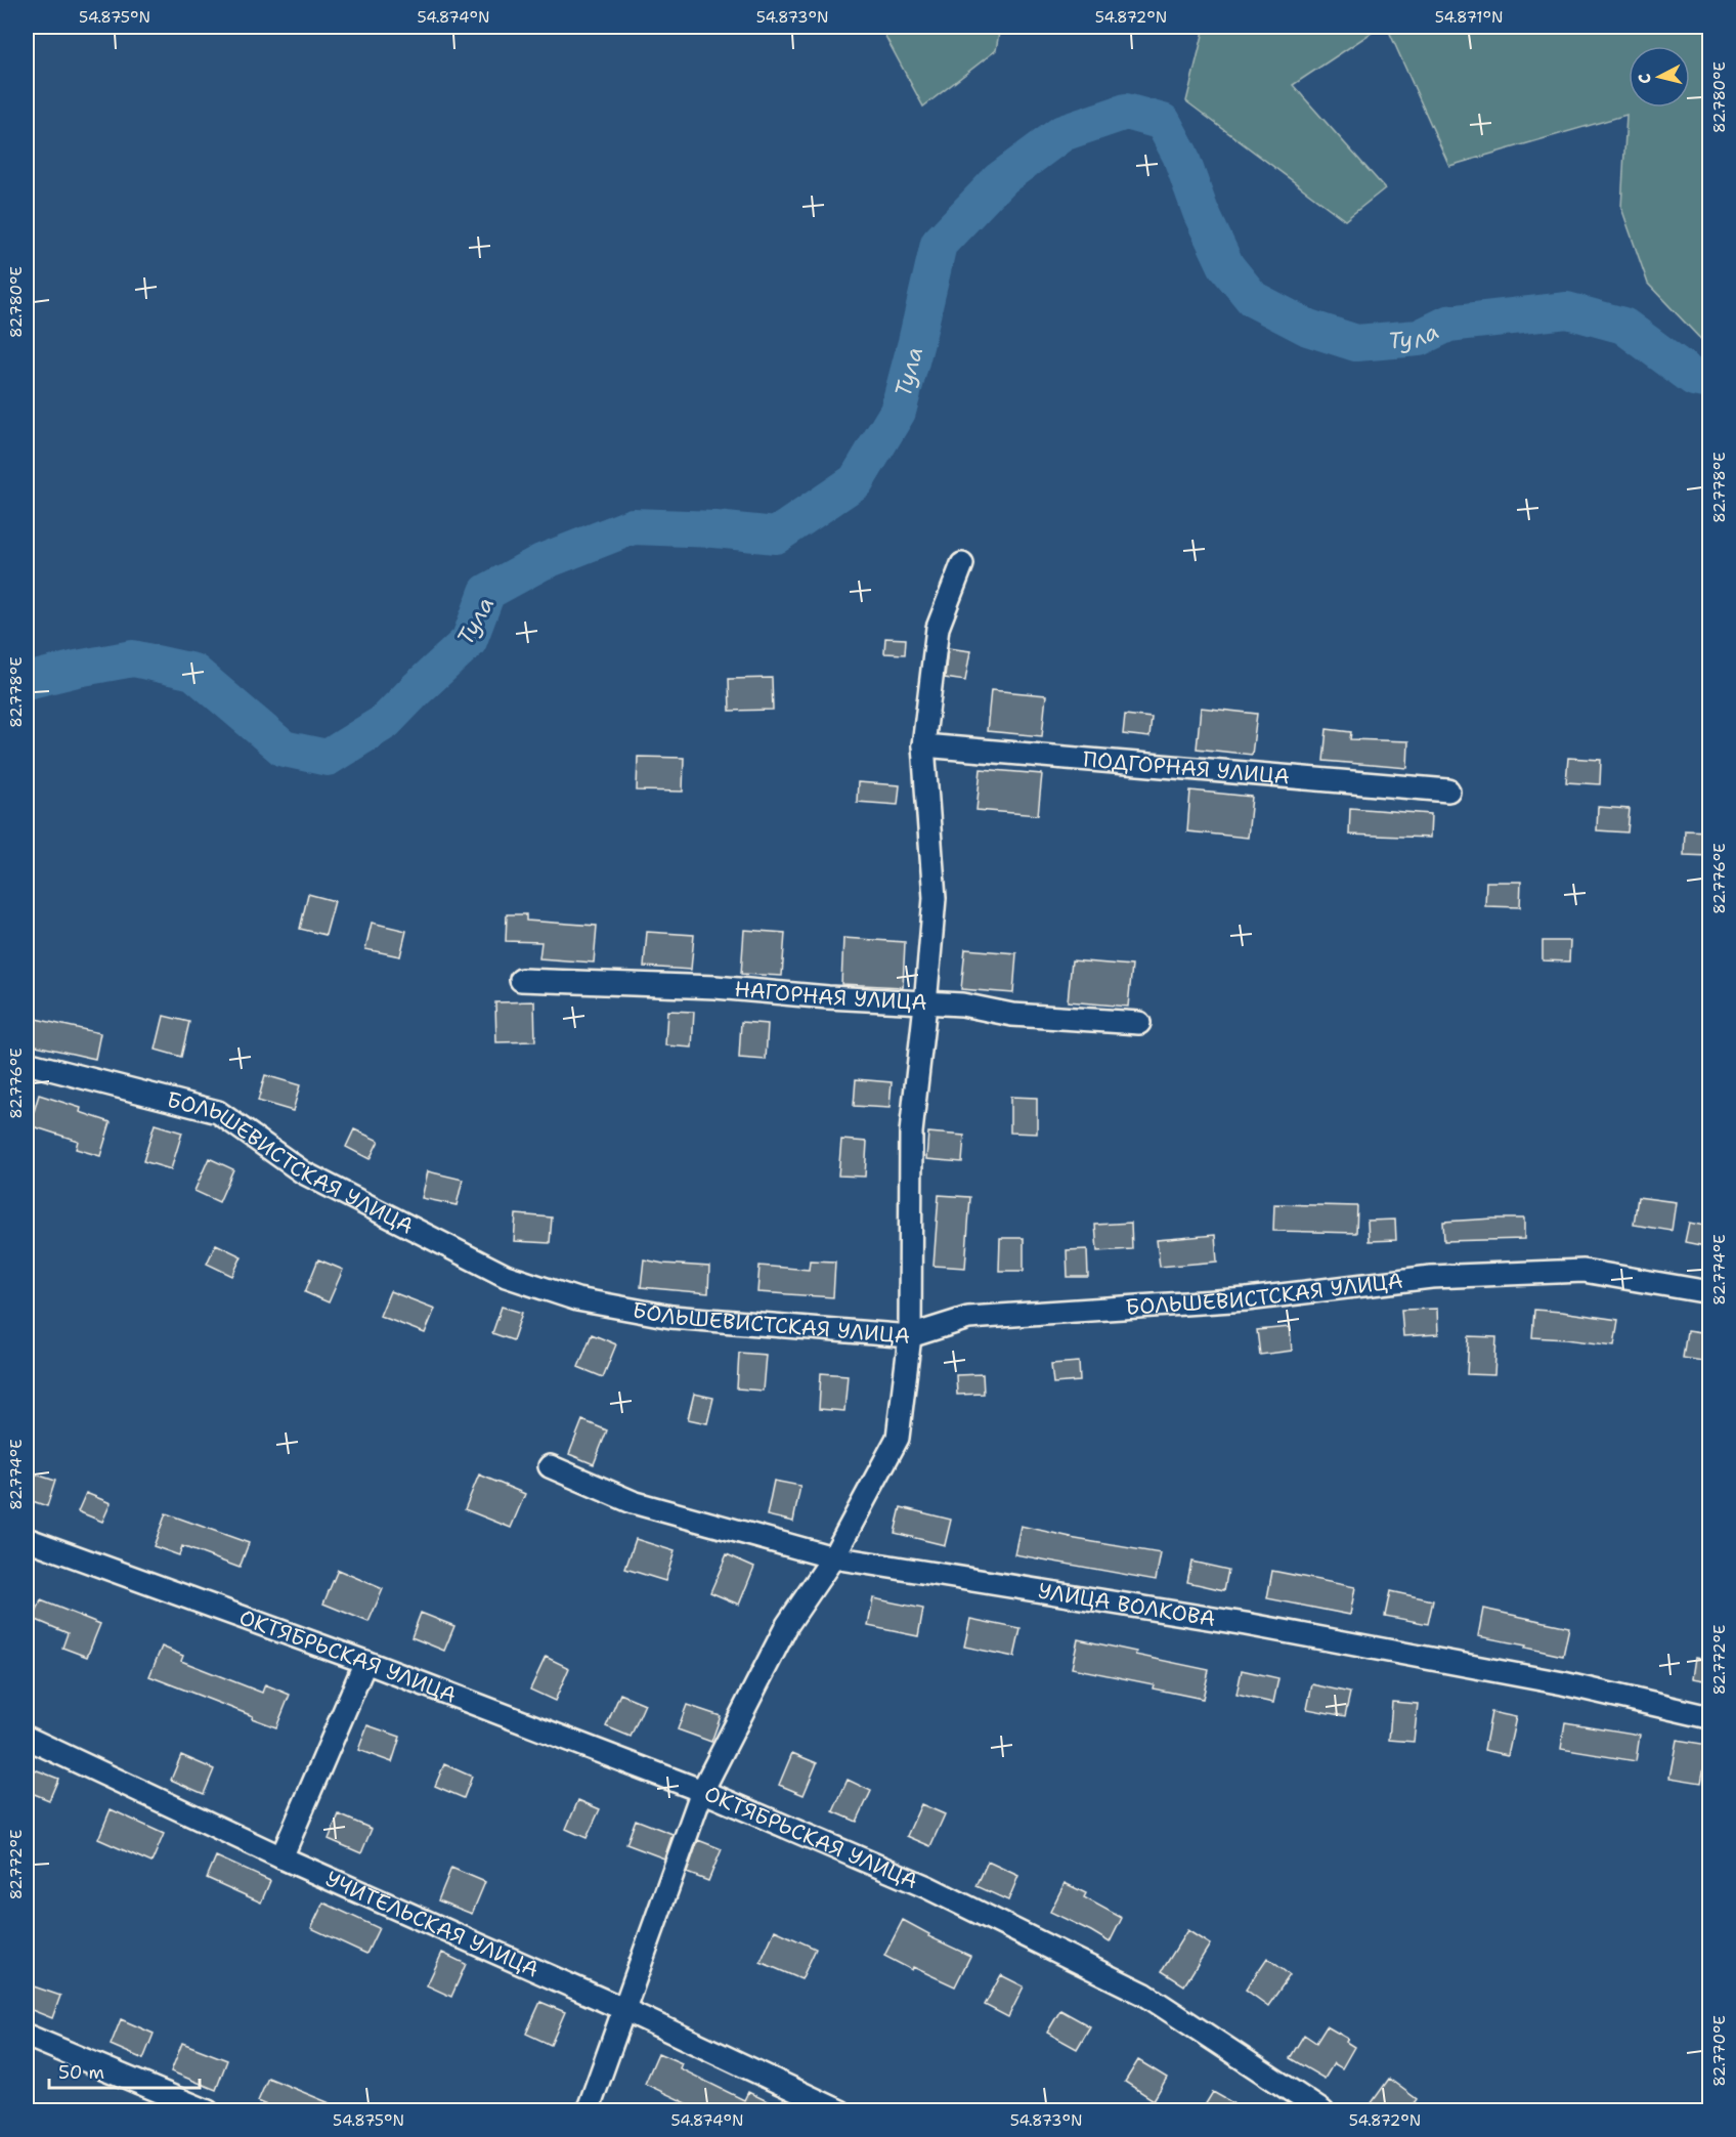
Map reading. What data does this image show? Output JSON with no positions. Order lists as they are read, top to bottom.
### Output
{
  "streets": {
    "street": [
      "ПОДГОРНАЯ УЛИЦА",
      "НАГОРНАЯ УЛИЦА",
      "БОЛЬШЕВИСТСКАЯ УЛИЦА",
      "УЛИЦА ВОЛКОВА",
      "ОКТЯБРЬСКАЯ УЛИЦА",
      "УЧИТЕЛЬСКАЯ УЛИЦА"
    ]
  },
  "water": ["Тула"],
  "scale_bar": "50 m",
  "north": "left",
  "coordinates": [
    "54.875°N",
    "54.874°N",
    "54.873°N",
    "54.872°N",
    "54.871°N",
    "82.780°E",
    "82.778°E",
    "82.776°E",
    "82.774°E",
    "82.772°E",
    "82.770°E"
  ]
}
